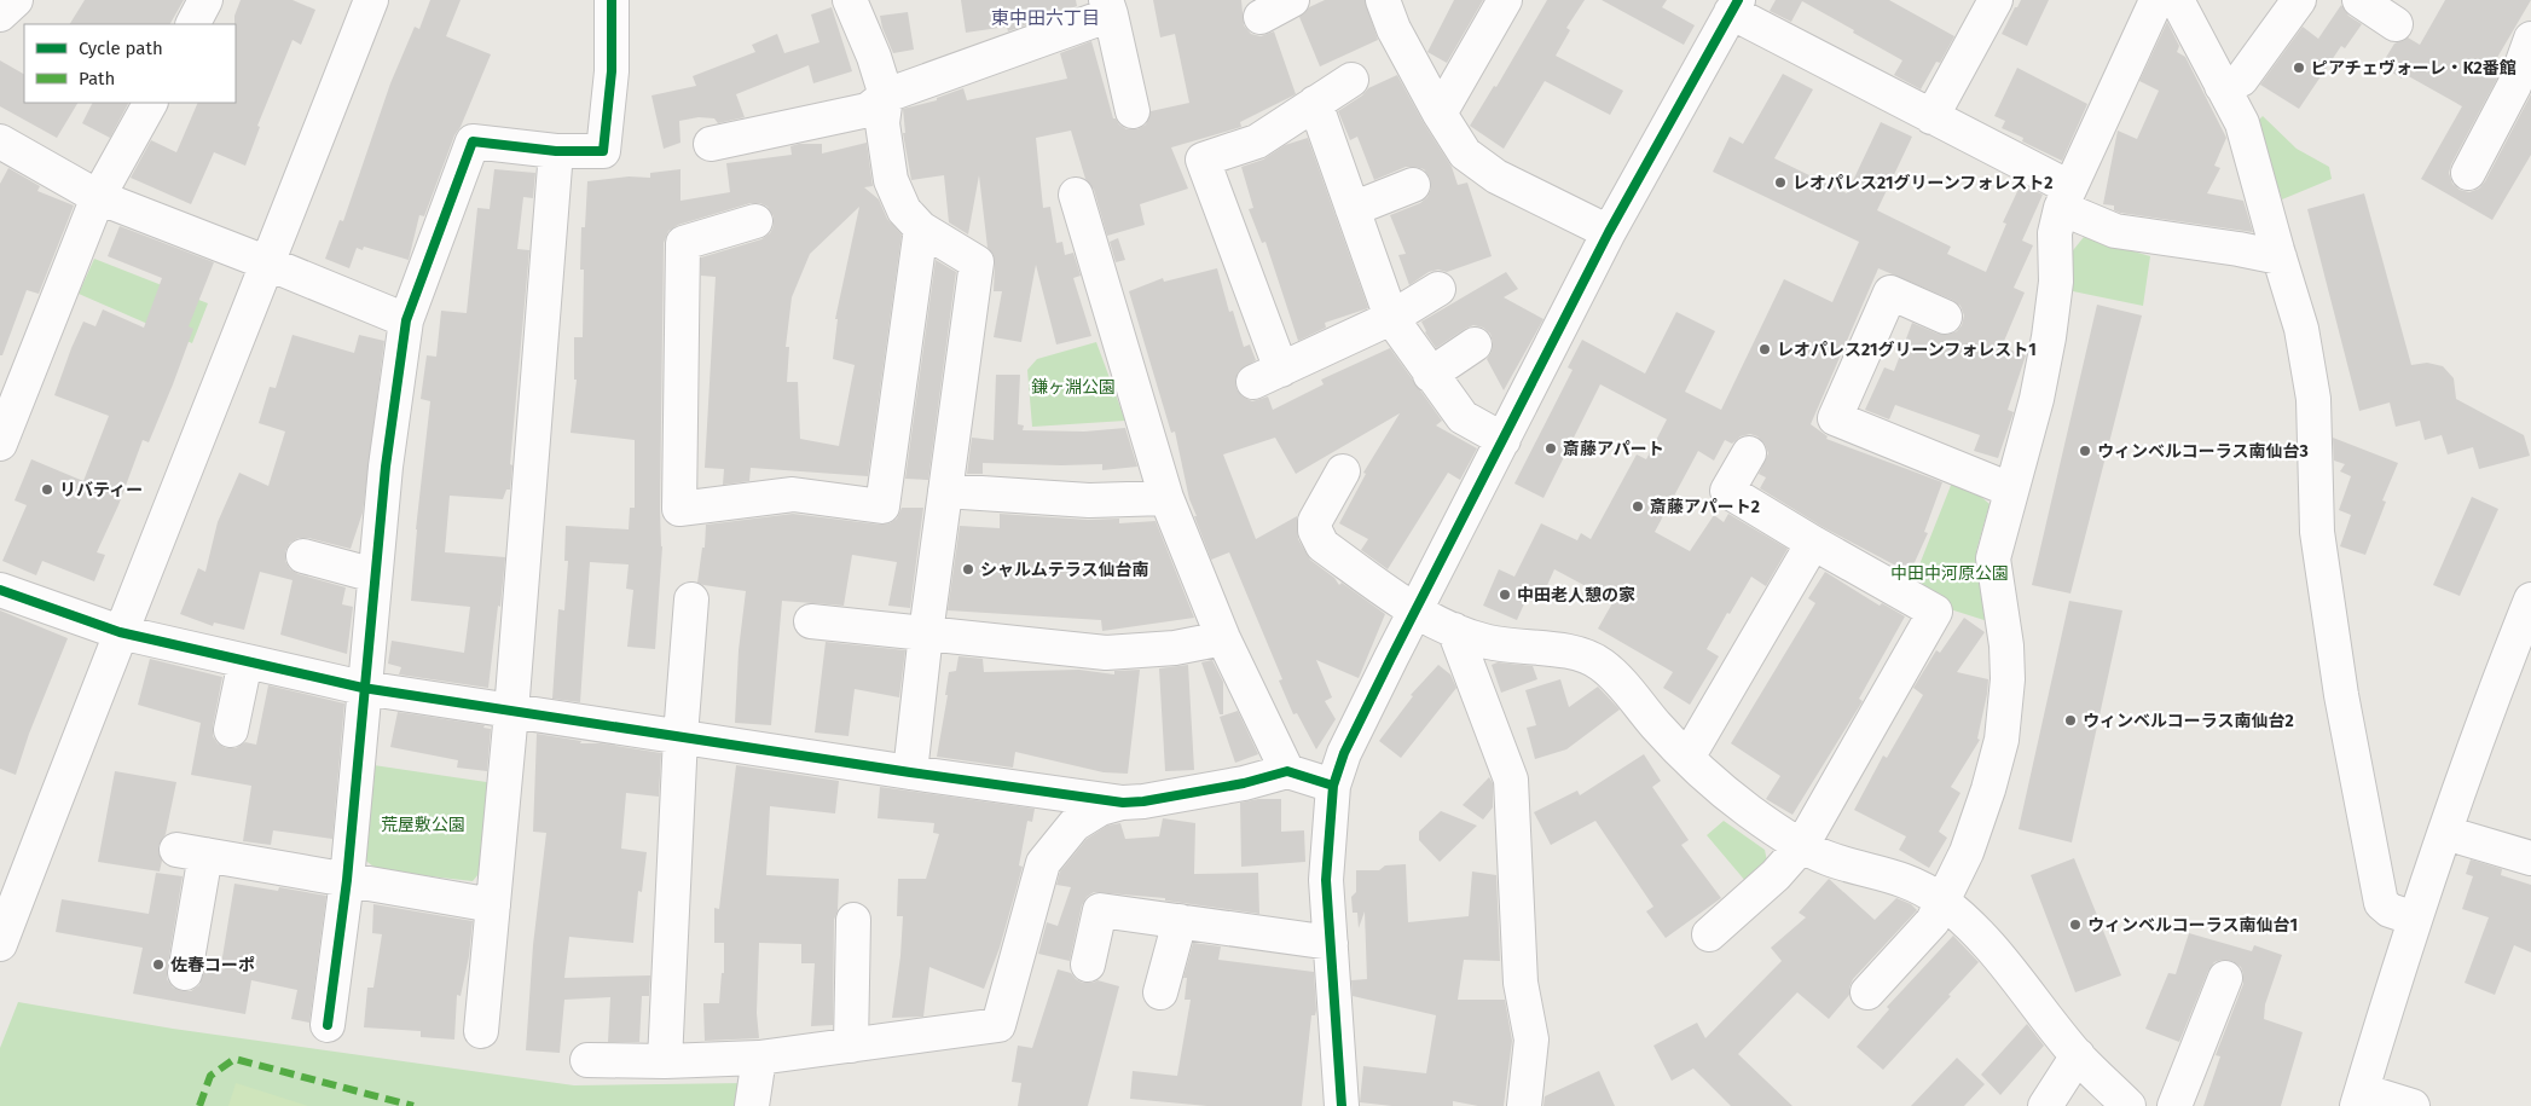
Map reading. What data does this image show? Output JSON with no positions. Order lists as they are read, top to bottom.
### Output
{
  "districts": ["東中田六丁目"],
  "parks": ["鎌ヶ淵公園", "中田中河原公園", "荒屋敷公園"],
  "places": [
    "ピアチェヴォーレ・K2番館",
    "レオパレス21グリーンフォレスト2",
    "レオパレス21グリーンフォレスト1",
    "斎藤アパート",
    "ウィンベルコーラス南仙台3",
    "リバティー",
    "斎藤アパート2",
    "シャルムテラス仙台南",
    "中田老人憩の家",
    "ウィンベルコーラス南仙台2",
    "ウィンベルコーラス南仙台1",
    "佐春コーポ"
  ],
  "legend": ["Cycle path", "Path"]
}
